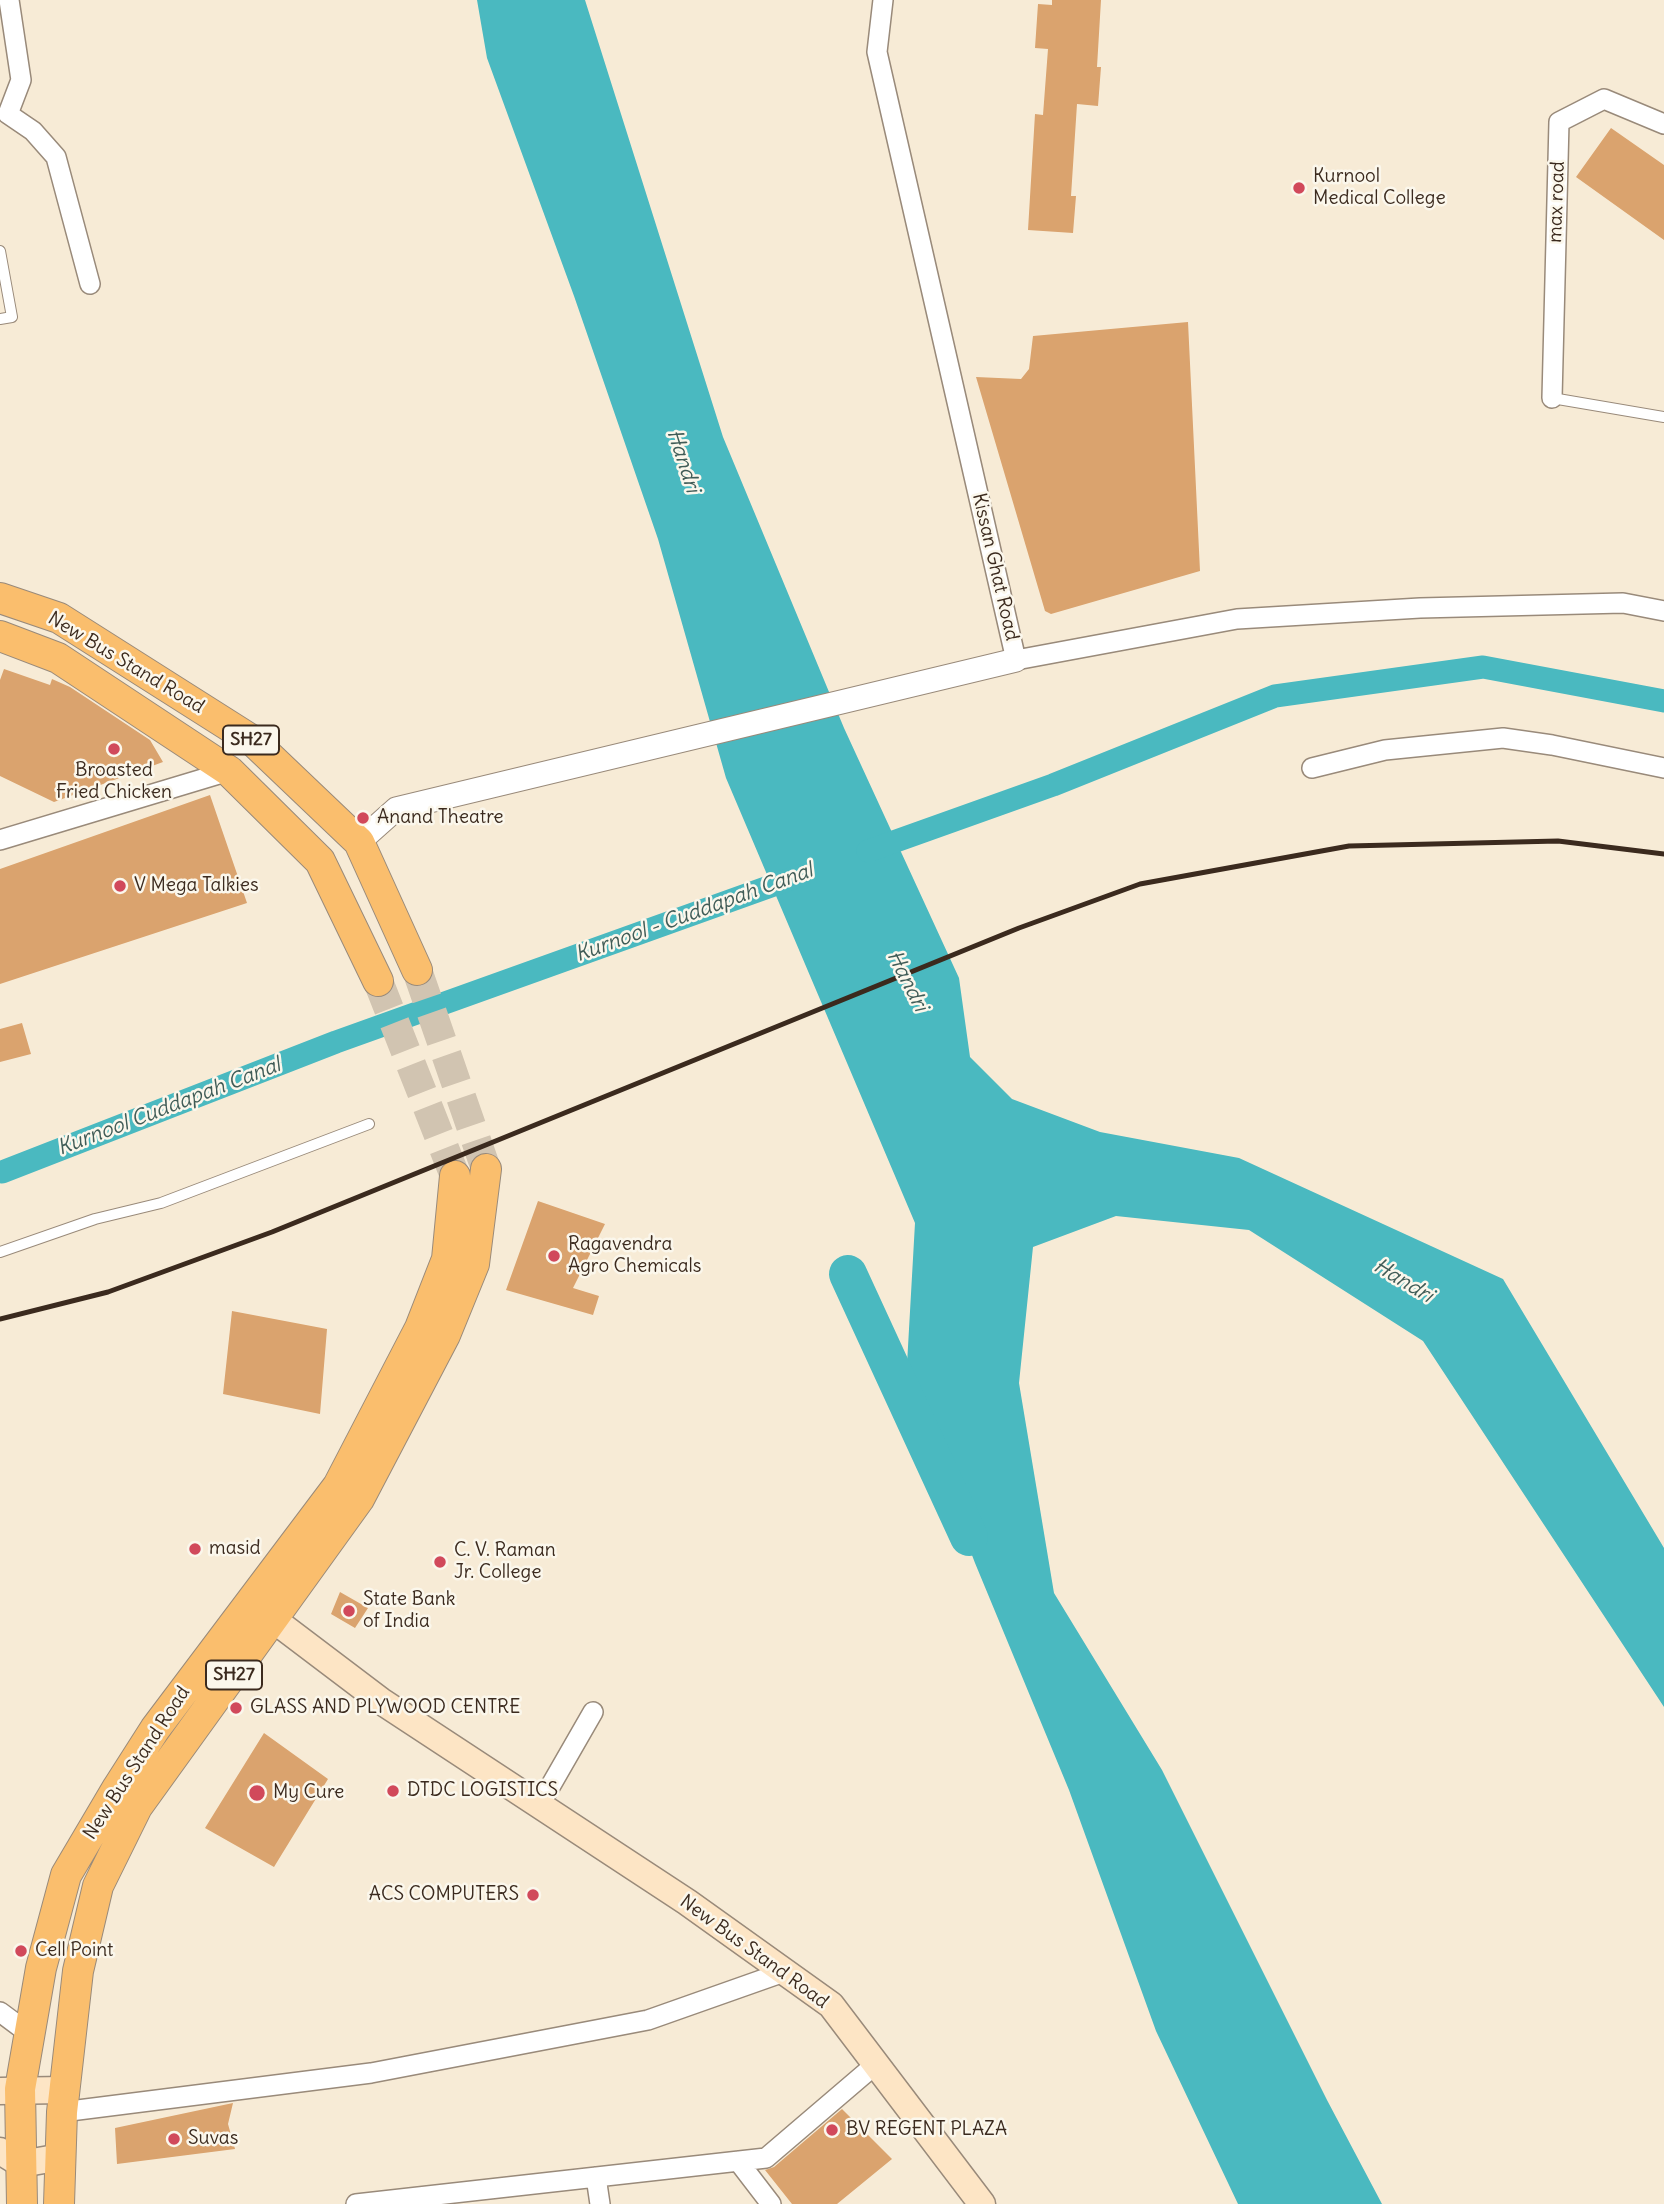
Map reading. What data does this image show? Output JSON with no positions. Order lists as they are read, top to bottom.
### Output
{
  "streets": {
    "main road": ["New Bus Stand Road", "SH27"],
    "street": ["max road", "Kissan Ghat Road"]
  },
  "water": ["Handri", "Kurnool - Cuddapah Canal", "Kurnool Cuddapah Canal"],
  "places": [
    "Kurnool Medical College",
    "Broasted Fried Chicken",
    "Anand Theatre",
    "V Mega Talkies",
    "Ragavendra Agro Chemicals",
    "masid",
    "C. V. Raman Jr. College",
    "State Bank of India",
    "GLASS AND PLYWOOD CENTRE",
    "DTDC LOGISTICS",
    "My Cure",
    "ACS COMPUTERS",
    "Cell Point",
    "BV REGENT PLAZA",
    "Suvas"
  ]
}
